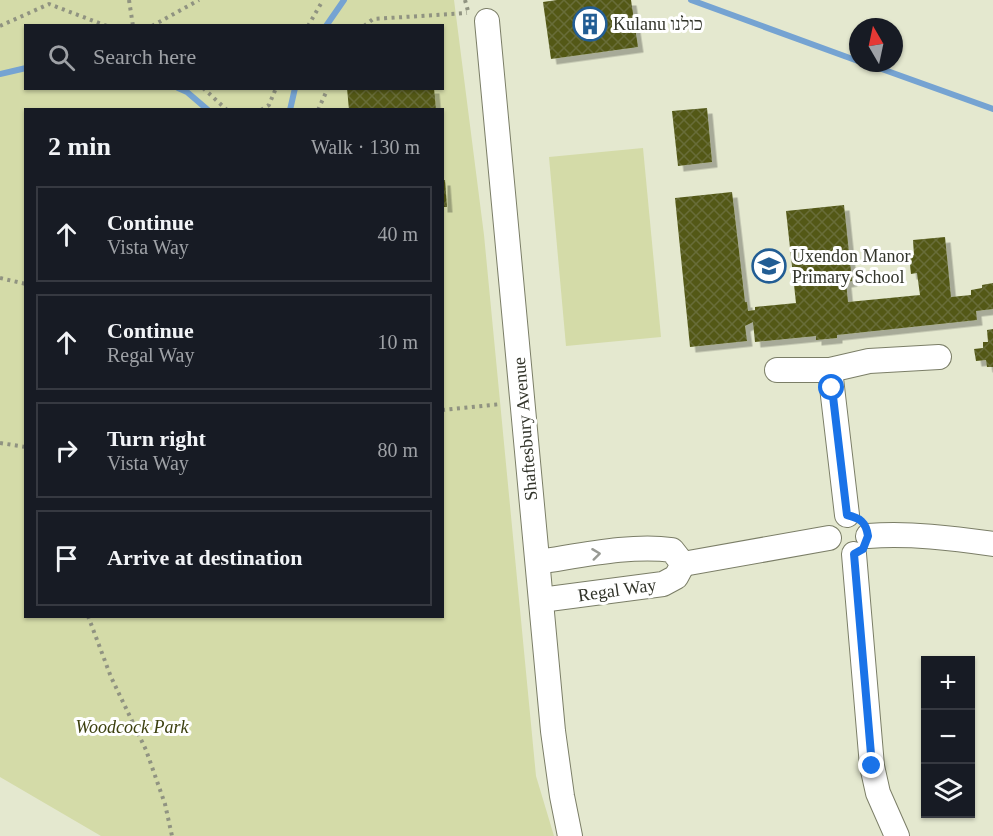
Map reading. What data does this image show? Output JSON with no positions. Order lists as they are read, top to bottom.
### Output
{
  "streets": {
    "street": ["Shaftesbury Avenue", "Regal Way"]
  },
  "crossings": [
    ["Shaftesbury Avenue", "Regal Way"]
  ],
  "parks": ["Woodcock Park"],
  "places": {
    "building": ["Kulanu כולנו"],
    "school or university": ["Uxendon Manor Primary School"]
  },
  "north": "top",
  "page": {
    "search": "Search here",
    "heading": ["2 min", "Walk · 130 m"],
    "list": [
      ["Continue", "Vista Way", "40 m"],
      ["Continue", "Regal Way", "10 m"],
      ["Turn right", "Vista Way", "80 m"],
      "Arrive at destination"
    ],
    "map_buttons": ["+", "−"]
  }
}
